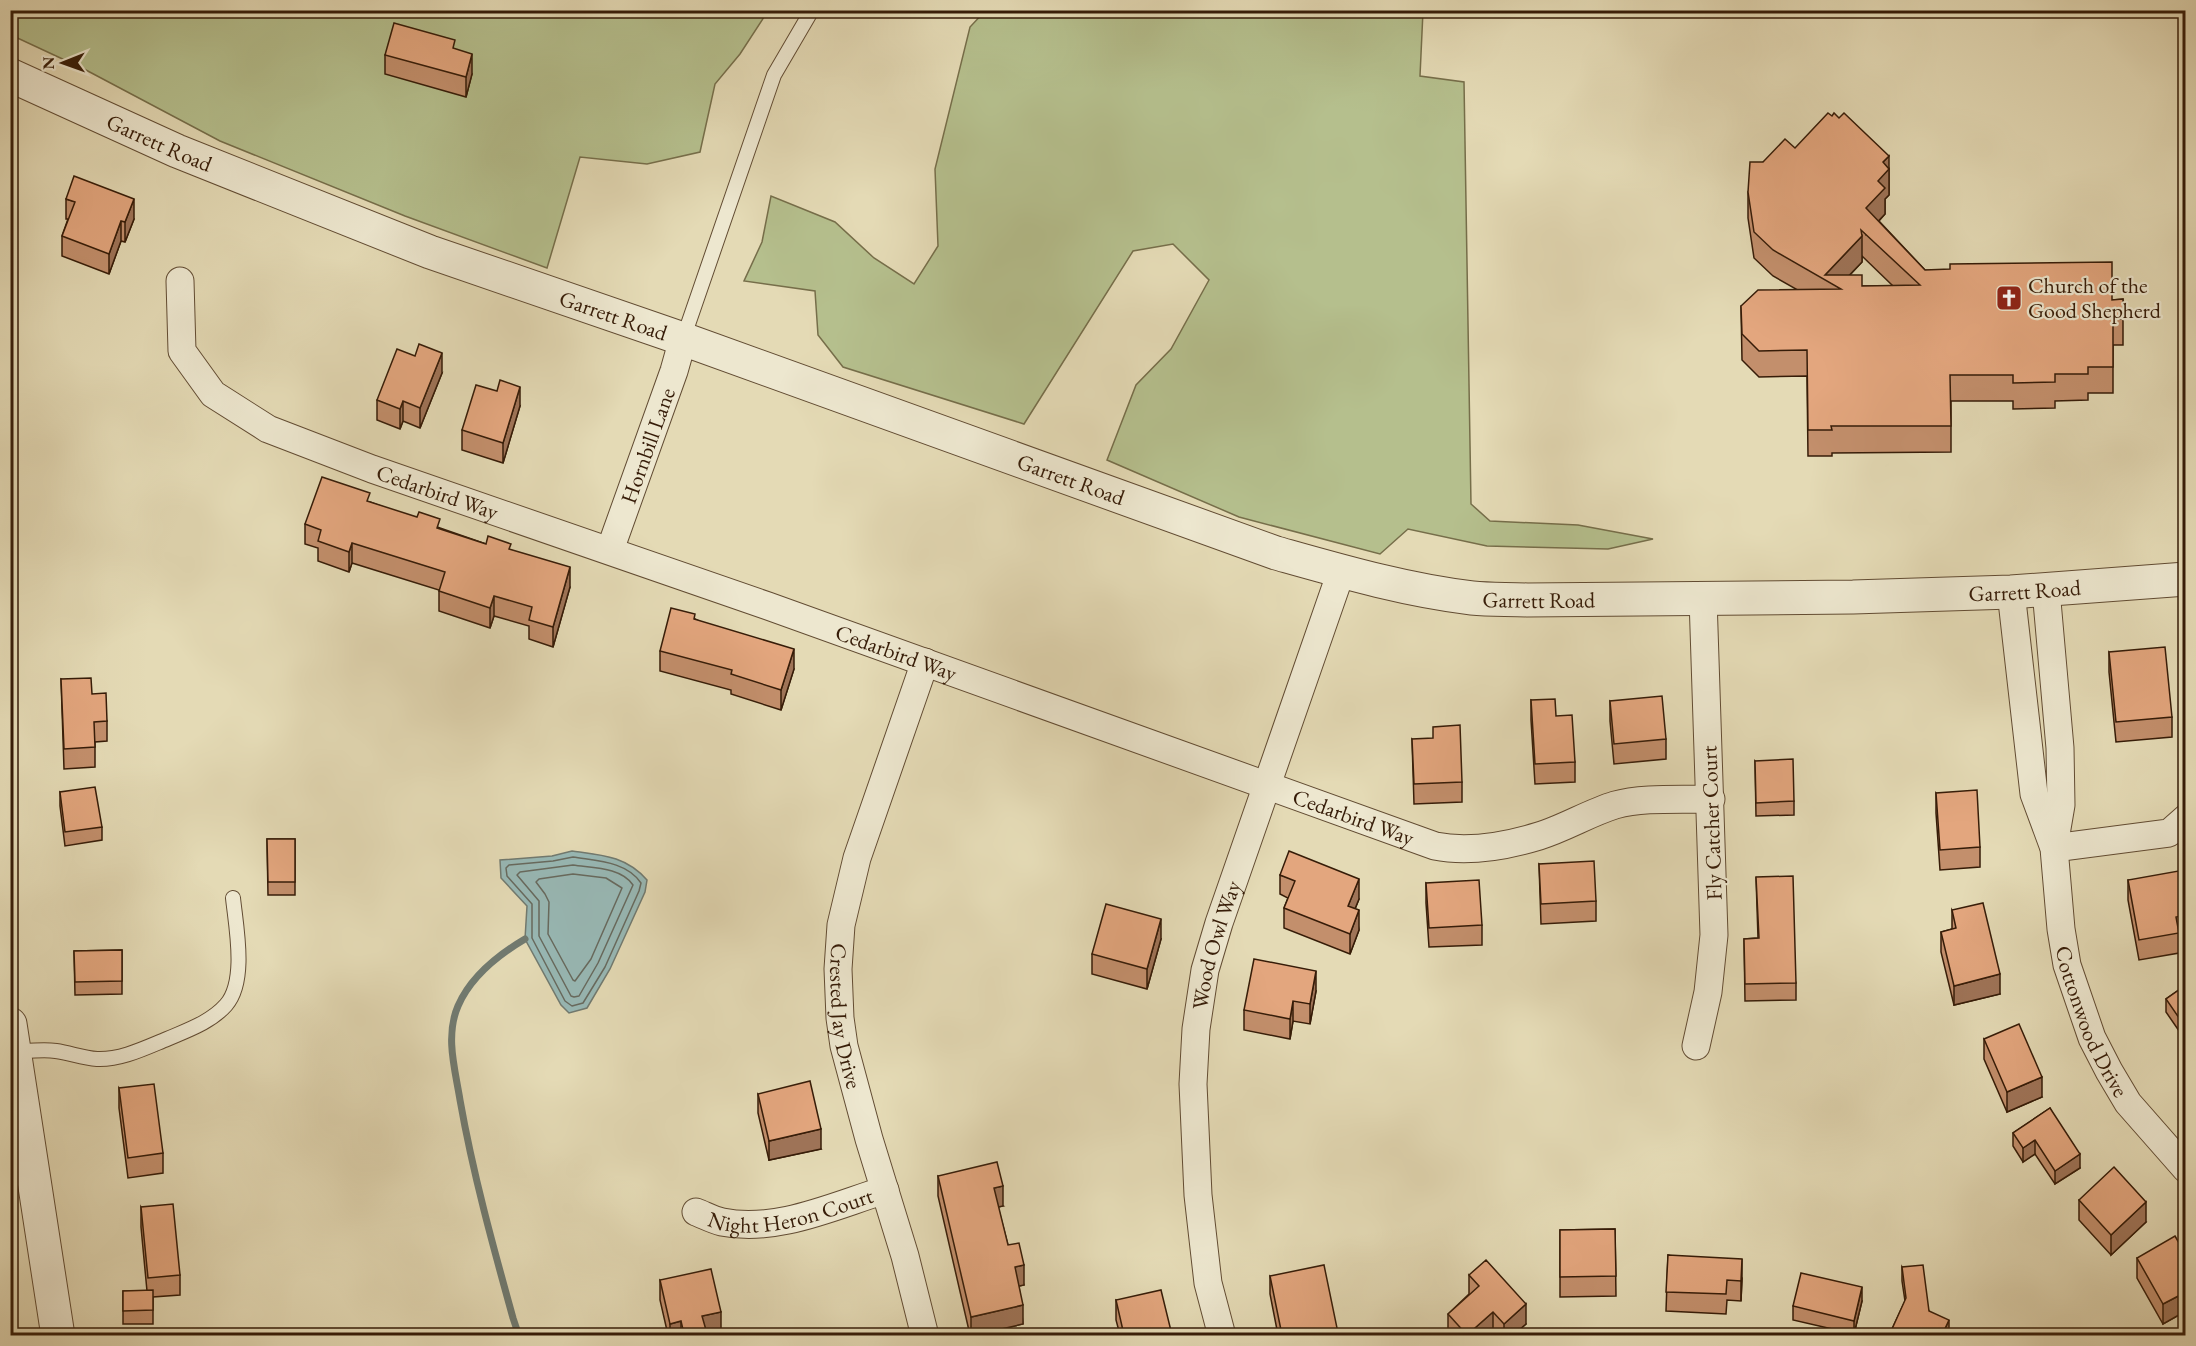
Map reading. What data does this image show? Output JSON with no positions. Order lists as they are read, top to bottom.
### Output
{
  "streets": {
    "street": [
      "Garrett Road",
      "Hornbill Lane",
      "Cedarbird Way",
      "Fly Catcher Court",
      "Wood Owl Way",
      "Crested Jay Drive",
      "Cottonwood Drive",
      "Night Heron Court"
    ]
  },
  "crossings": [
    ["Garrett Road", "Hornbill Lane"],
    ["Garrett Road", "Fly Catcher Court"],
    ["Garrett Road", "Wood Owl Way"],
    ["Garrett Road", "Cottonwood Drive"],
    ["Hornbill Lane", "Cedarbird Way"],
    ["Cedarbird Way", "Fly Catcher Court"],
    ["Cedarbird Way", "Wood Owl Way"],
    ["Cedarbird Way", "Crested Jay Drive"],
    ["Crested Jay Drive", "Night Heron Court"]
  ],
  "places": {
    "church": ["Church of the Good Shepherd"]
  },
  "north": "left"
}
